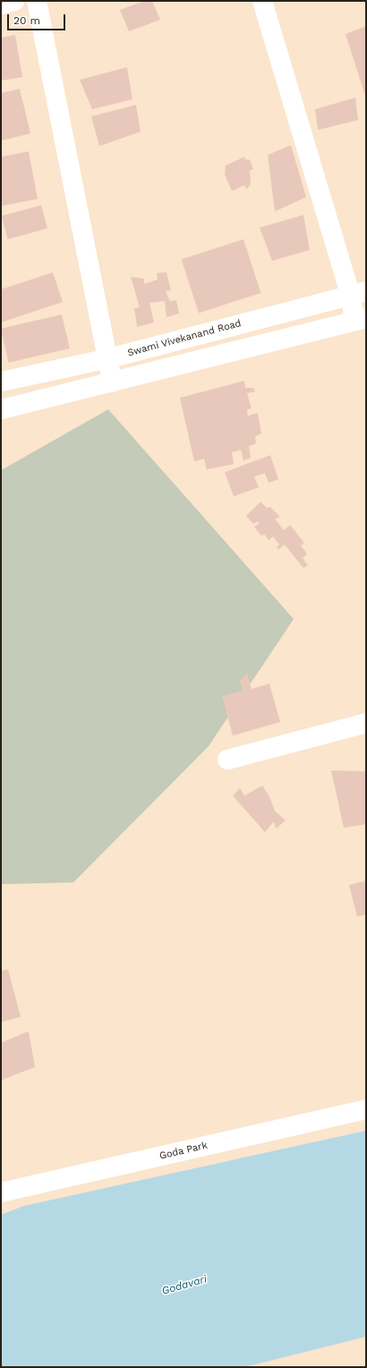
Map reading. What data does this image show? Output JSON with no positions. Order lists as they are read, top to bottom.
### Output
{
  "streets": {
    "street": ["Swami Vivekanand Road", "Goda Park"]
  },
  "water": ["Godavari"],
  "scale_bar": "20 m"
}
